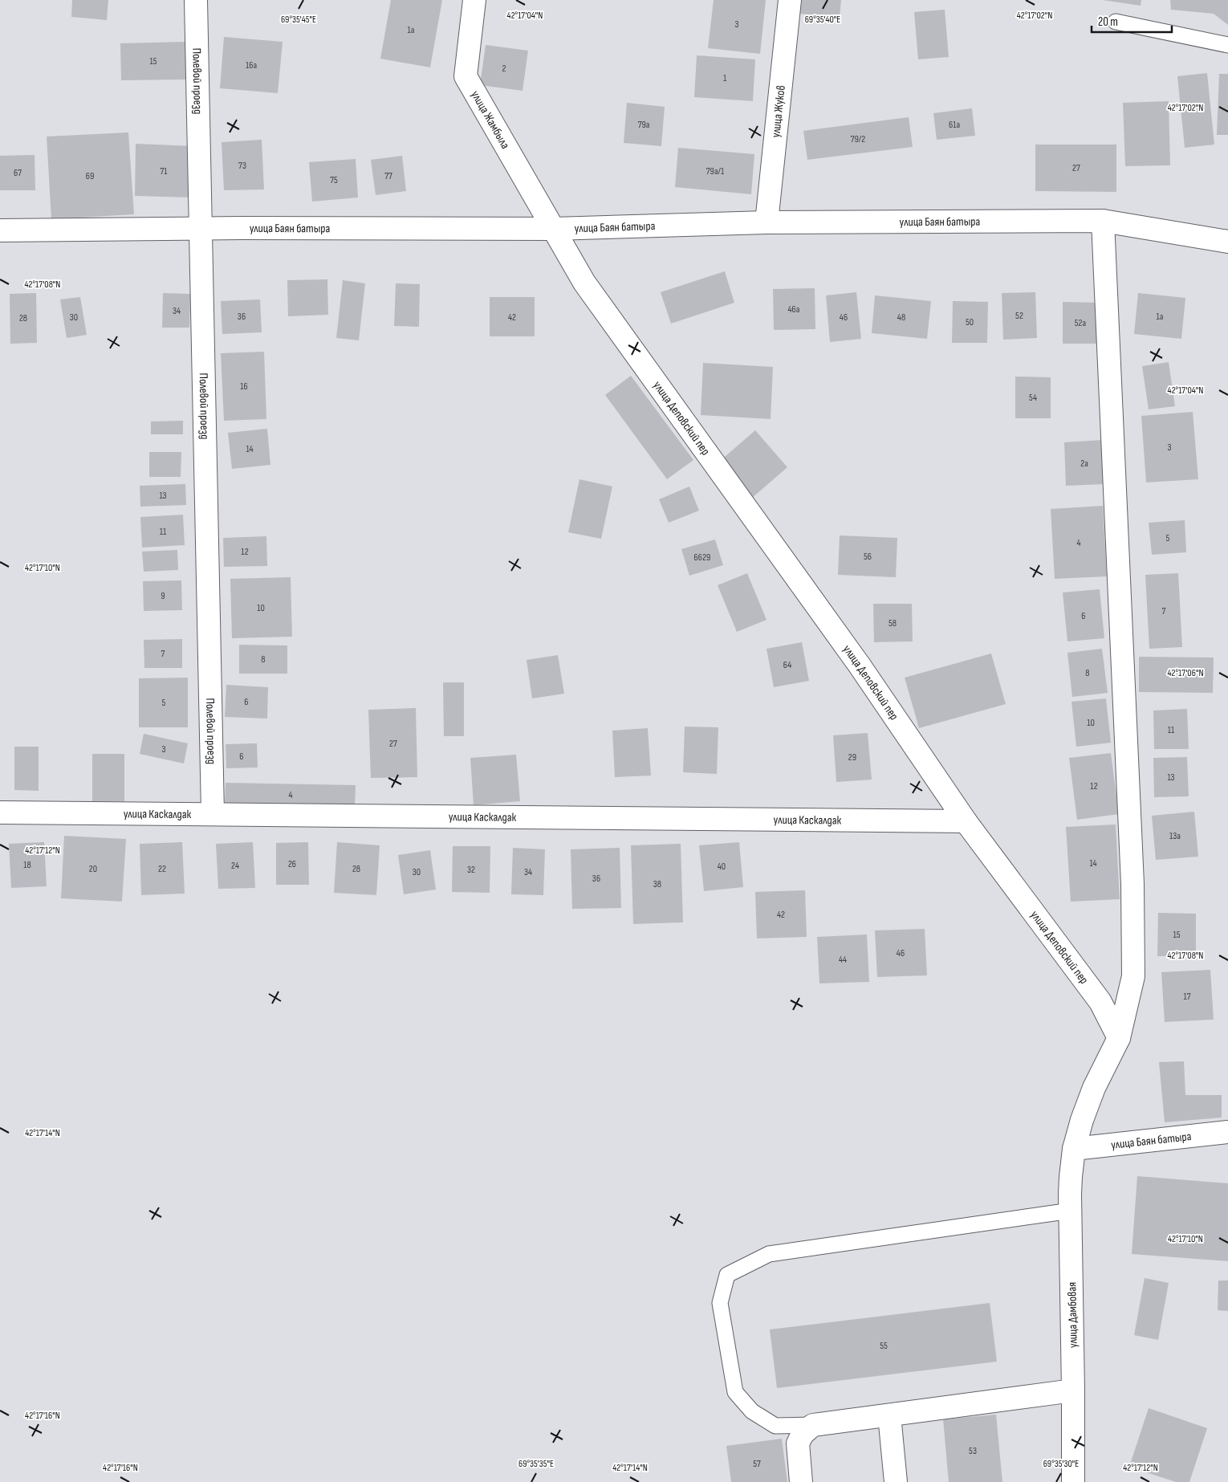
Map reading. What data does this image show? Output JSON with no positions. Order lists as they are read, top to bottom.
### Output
{
  "streets": {
    "street": [
      "Полевой проезд",
      "улица Жуков",
      "улица Жамбыла",
      "улица Баян батыра",
      "улица Деповский пер",
      "улица Каскалдак",
      "улица Дамбовая"
    ]
  },
  "crossings": [
    ["Полевой проезд", "улица Баян батыра"],
    ["Полевой проезд", "улица Каскалдак"],
    ["улица Жуков", "улица Баян батыра"],
    ["улица Жамбыла", "улица Баян батыра"],
    ["улица Жамбыла", "улица Деповский пер"],
    ["улица Баян батыра", "улица Деповский пер"],
    ["улица Баян батыра", "улица Дамбовая"],
    ["улица Деповский пер", "улица Каскалдак"]
  ],
  "house_numbers": [
    "3",
    "1а",
    "15",
    "16а",
    "2",
    "1",
    "79а",
    "61а",
    "79/2",
    "73",
    "27",
    "71",
    "79а/1",
    "67",
    "69",
    "77",
    "75",
    "46а",
    "34",
    "52",
    "36",
    "1а",
    "30",
    "42",
    "46",
    "48",
    "28",
    "50",
    "52а",
    "16",
    "54",
    "3",
    "14",
    "2а",
    "13",
    "11",
    "5",
    "4",
    "12",
    "56",
    "6629",
    "9",
    "10",
    "7",
    "6",
    "58",
    "7",
    "8",
    "64",
    "8",
    "6",
    "5",
    "10",
    "11",
    "27",
    "3",
    "6",
    "29",
    "13",
    "12",
    "4",
    "13а",
    "14",
    "26",
    "18",
    "24",
    "40",
    "20",
    "22",
    "28",
    "32",
    "30",
    "34",
    "36",
    "38",
    "42",
    "15",
    "46",
    "44",
    "17",
    "55",
    "53",
    "57"
  ],
  "scale_bar": "20 m",
  "coordinates": [
    "42°17'04\"N",
    "42°17'02\"N",
    "69°35'45\"E",
    "69°35'40\"E",
    "42°17'08\"N",
    "42°17'10\"N",
    "42°17'06\"N",
    "42°17'12\"N",
    "42°17'14\"N",
    "42°17'16\"N",
    "69°35'35\"E",
    "69°35'30\"E"
  ]
}
